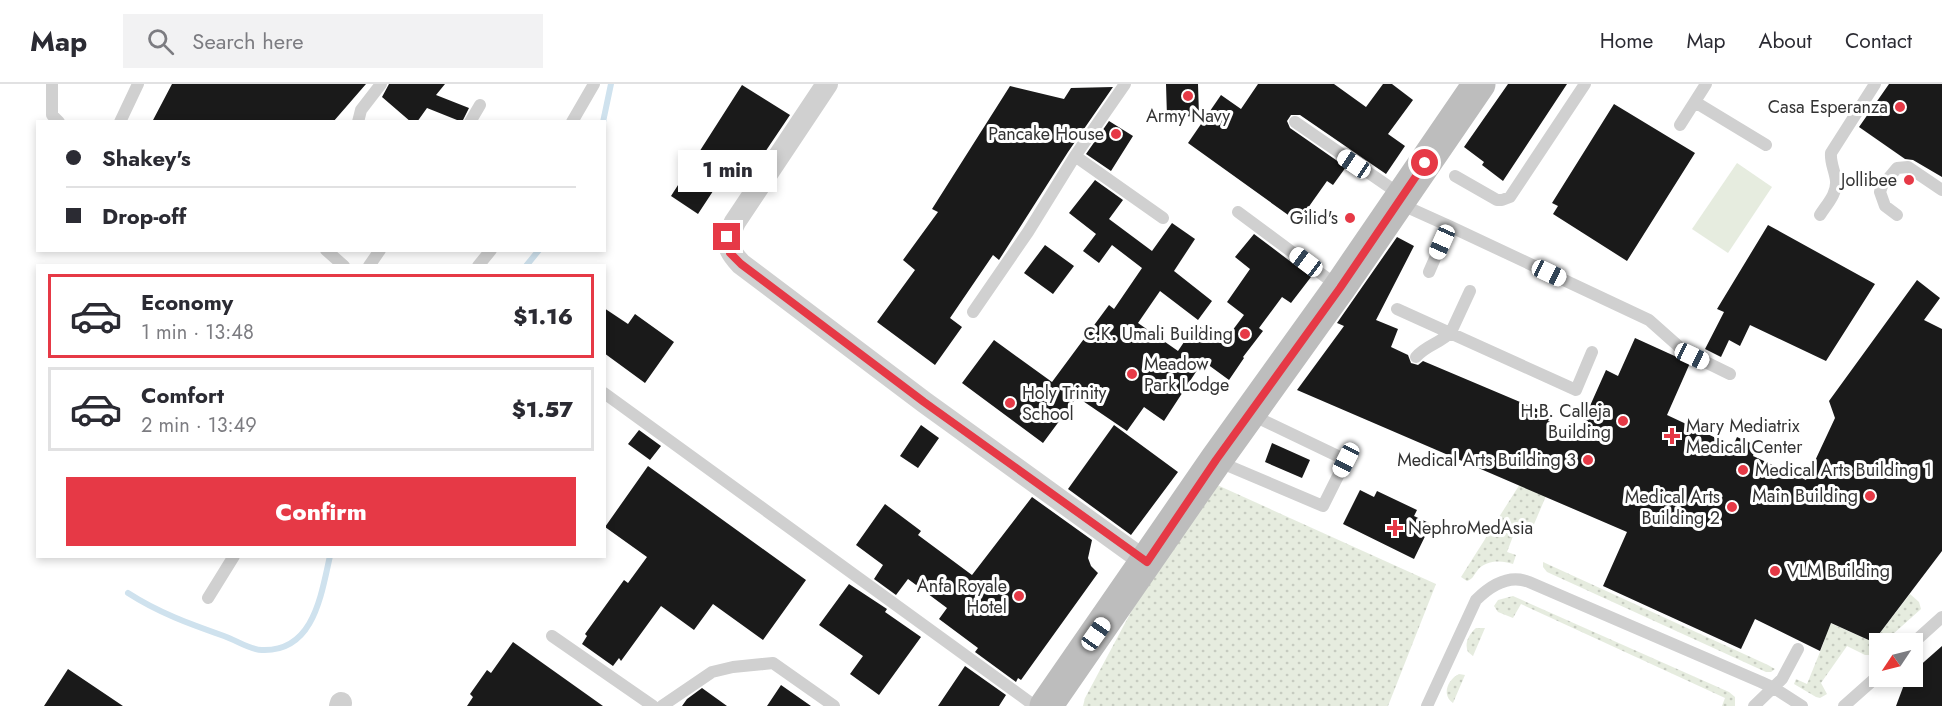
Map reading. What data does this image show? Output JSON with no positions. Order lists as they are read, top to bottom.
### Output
{
  "places": {
    "other": [
      "Army Navy",
      "Casa Esperanza",
      "Pancake House",
      "Jollibee",
      "Gilid's",
      "C.K. Umali Building",
      "Meadow Park Lodge",
      "Holy Trinity School",
      "H.B. Calleja Building",
      "Medical Arts Building 3",
      "Medical Arts Building 1",
      "Main Building",
      "Medical Arts Building 2",
      "VLM Building",
      "Anfa Royale Hotel"
    ],
    "health": ["Mary Mediatrix Medical Center", "NephroMedAsia"]
  },
  "north": "bottom left",
  "page": {
    "header": "Map",
    "search": "Search here",
    "nav": [
      "Home",
      "Map",
      "About",
      "Contact"
    ],
    "banner": ["Shakey's", "Drop-off"],
    "bubble": "1 min",
    "list": [
      {
        "name": "Economy",
        "note": "1 min · 13:48",
        "value": "$1.16"
      },
      {
        "name": "Comfort",
        "note": "2 min · 13:49",
        "value": "$1.57"
      }
    ],
    "buttons": "Confirm"
  }
}
